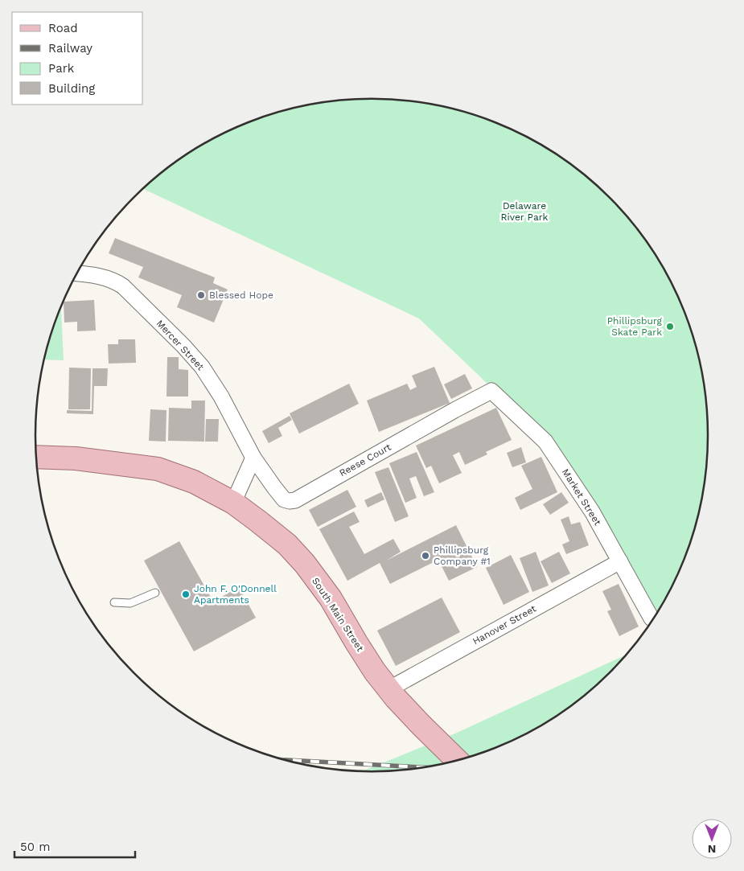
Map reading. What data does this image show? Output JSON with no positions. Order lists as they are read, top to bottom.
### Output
{
  "streets": {
    "main road": ["South Main Street"],
    "street": [
      "Mercer Street",
      "Reese Court",
      "Market Street",
      "Hanover Street"
    ]
  },
  "crossings": [
    ["Mercer Street", "Reese Court"],
    ["Reese Court", "Market Street"],
    ["Market Street", "Hanover Street"],
    ["South Main Street", "Hanover Street"]
  ],
  "parks": ["Delaware River Park"],
  "places": [
    "Blessed Hope",
    "Phillipsburg Skate Park",
    "Phillipsburg Company #1",
    "John F. O'Donnell Apartments"
  ],
  "legend": [
    "Road",
    "Railway",
    "Park",
    "Building"
  ],
  "scale_bar": "50 m",
  "north": "bottom"
}
